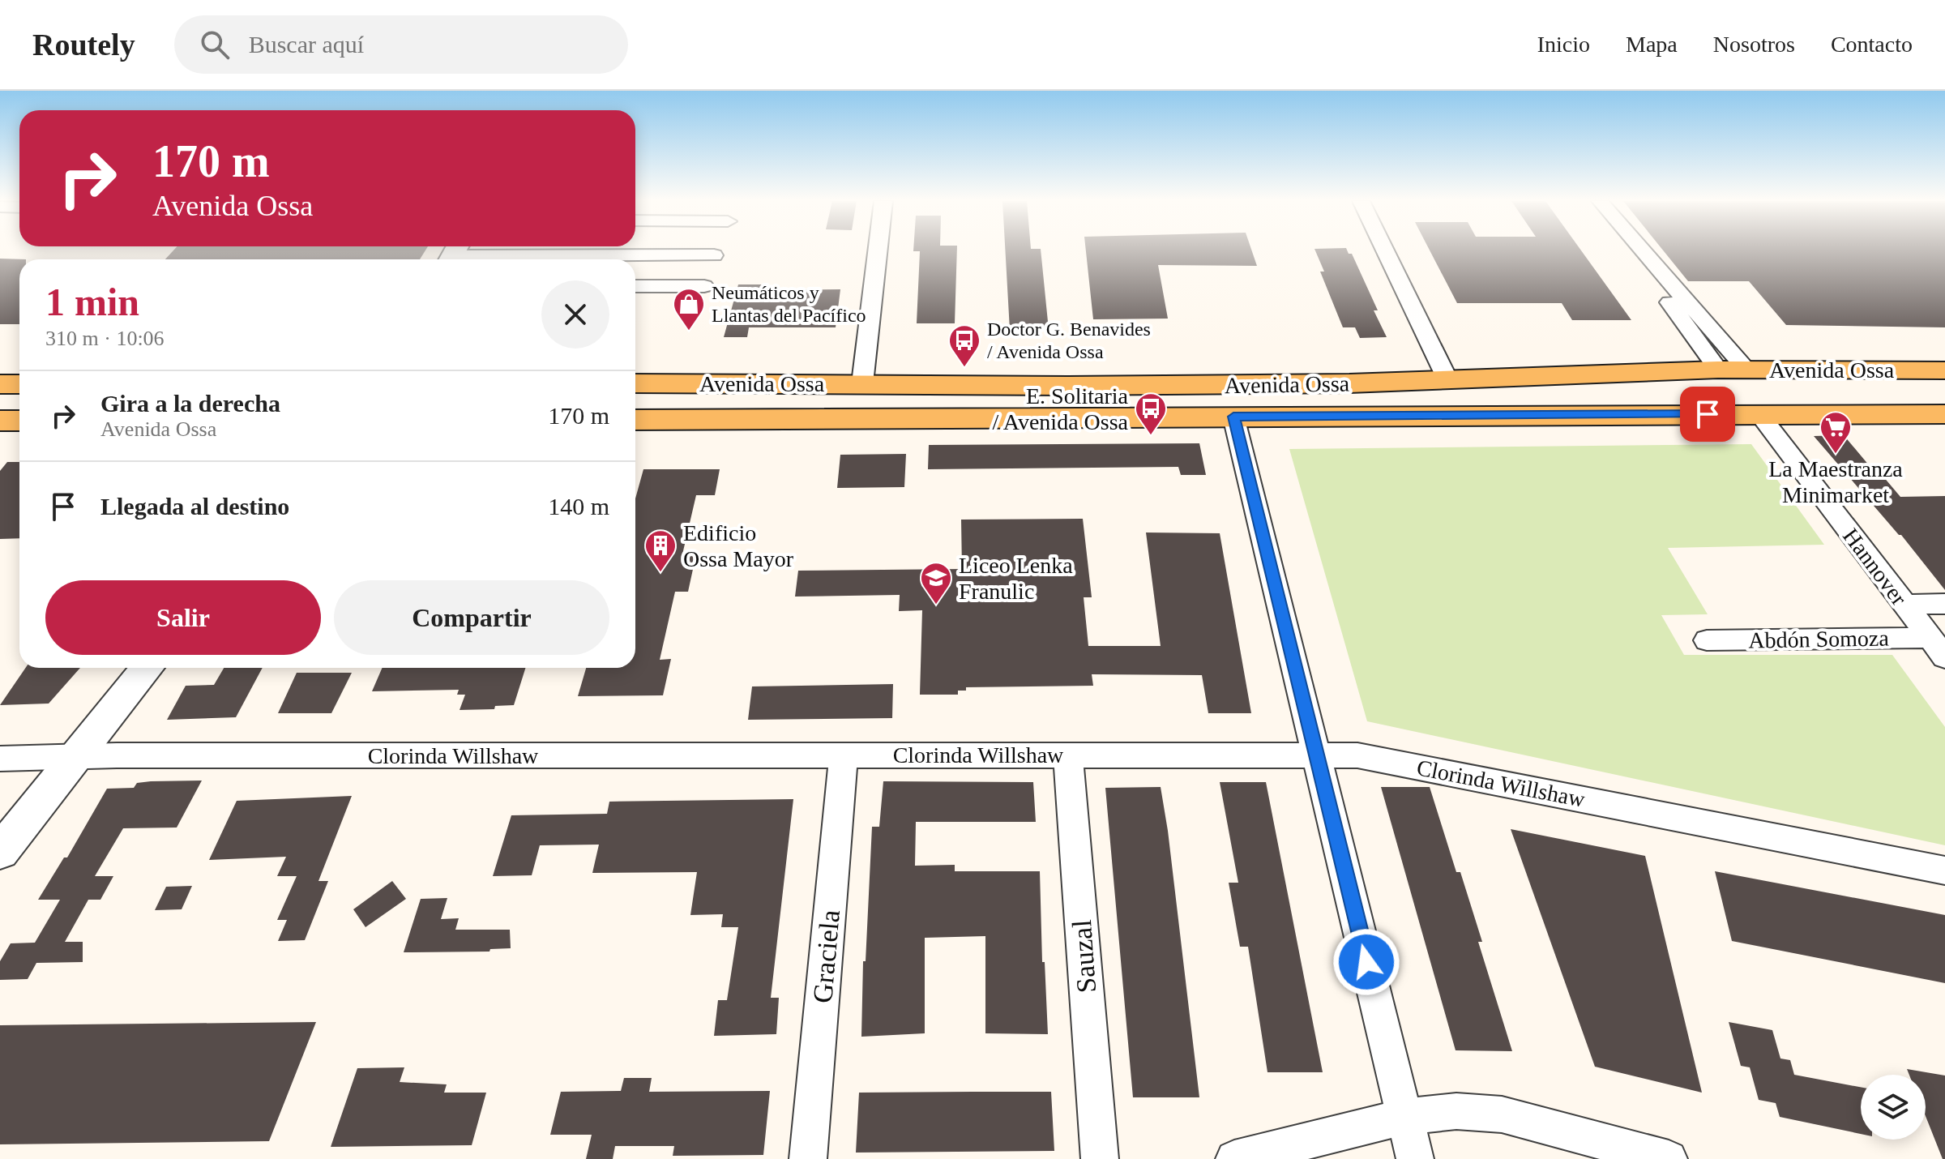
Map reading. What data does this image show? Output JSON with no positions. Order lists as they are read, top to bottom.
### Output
{
  "streets": {
    "main road": ["Avenida Ossa"],
    "street": [
      "Hannover",
      "Abdón Somoza",
      "Clorinda Willshaw",
      "Graciela",
      "Sauzal"
    ]
  },
  "crossings": [
    ["Avenida Ossa", "Hannover"],
    ["Hannover", "Abdón Somoza"],
    ["Clorinda Willshaw", "Graciela"],
    ["Clorinda Willshaw", "Sauzal"]
  ],
  "places": {
    "shop": ["Neumáticos y Llantas del Pacífico"],
    "bus stop": ["Doctor G. Benavides / Avenida Ossa", "E. Solitaria / Avenida Ossa"],
    "supermarket": ["La Maestranza Minimarket"],
    "building": ["Edificio Ossa Mayor"],
    "school or university": ["Liceo Lenka Franulic"]
  },
  "page": {
    "header": "Routely",
    "search": "Buscar aquí",
    "nav": [
      "Inicio",
      "Mapa",
      "Nosotros",
      "Contacto"
    ],
    "turn": ["170 m", "Avenida Ossa"],
    "heading": ["1 min", "310 m · 10:06"],
    "list": [
      {
        "name": "Gira a la derecha",
        "note": "Avenida Ossa",
        "value": "170 m"
      },
      {
        "name": "Llegada al destino",
        "value": "140 m"
      }
    ],
    "buttons": ["Salir", "Compartir"]
  }
}
